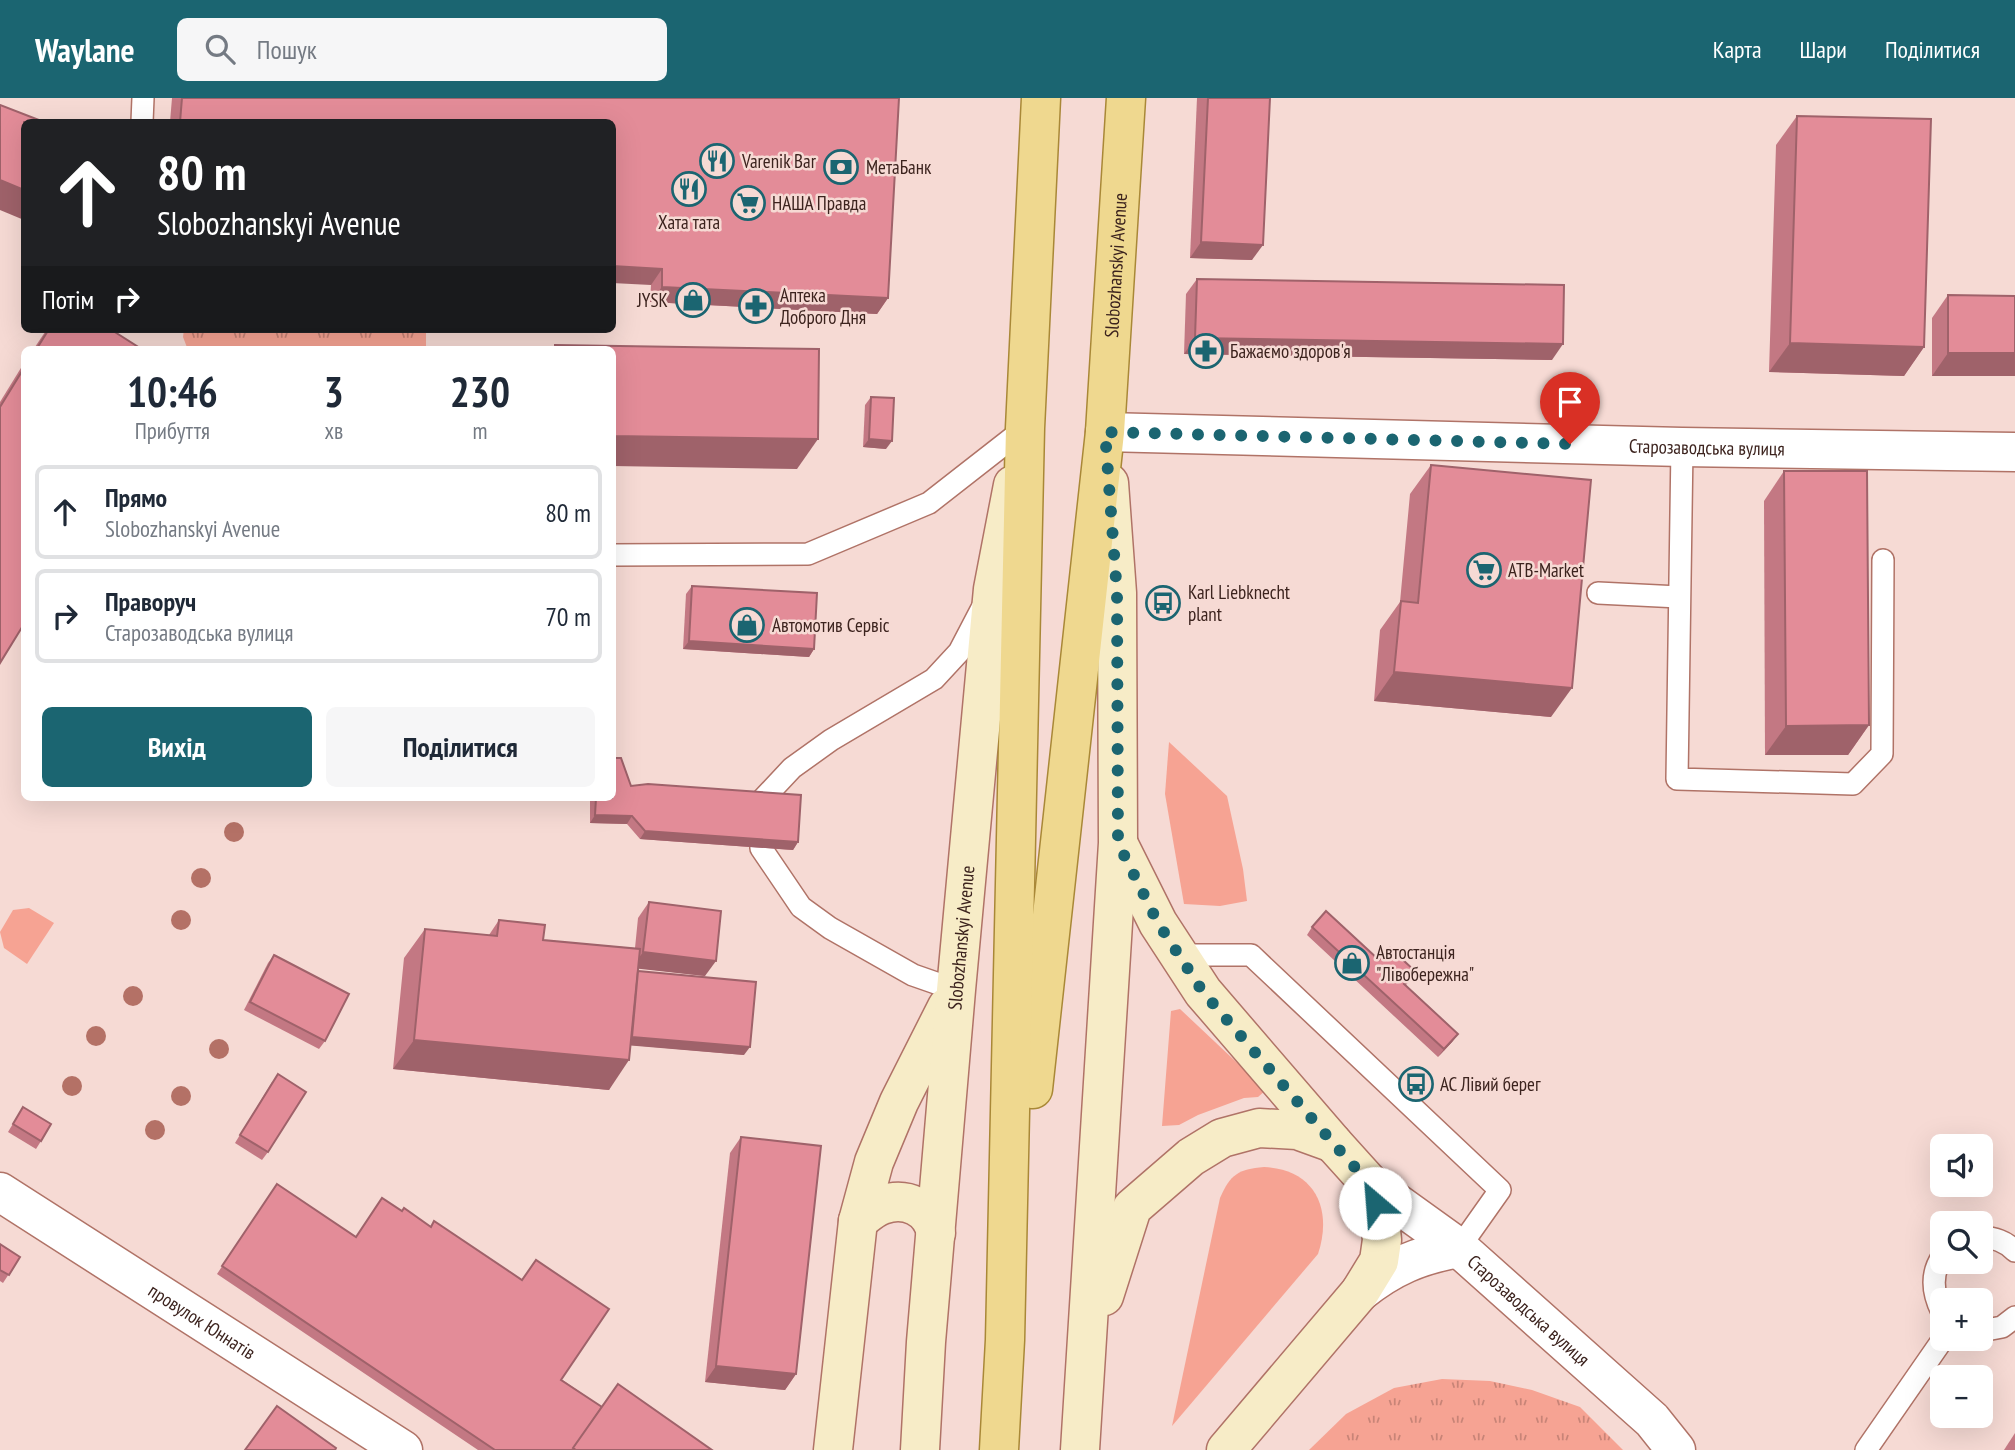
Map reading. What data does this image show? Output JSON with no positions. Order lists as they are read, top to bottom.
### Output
{
  "streets": {
    "main road": ["Slobozhanskyi Avenue"],
    "street": ["Старозаводська вулиця", "провулок Юннатів"]
  },
  "crossings": [
    ["Slobozhanskyi Avenue", "Старозаводська вулиця"]
  ],
  "places": {
    "restaurant": ["Varenik Bar", "Хата тата"],
    "bank": ["МетаБанк"],
    "supermarket": ["НАША Правда", "ATB-Market"],
    "shop": ["JYSK", "Автомотив Сервіс", "Автостанція \"Лівобережна\""],
    "pharmacy": ["Аптека Доброго Дня", "Бажаємо здоров'я"],
    "bus stop": ["Karl Liebknecht plant", "АС Лівий берег"]
  },
  "page": {
    "header": "Waylane",
    "search": "Пошук",
    "nav": ["Карта", "Шари", "Поділитися"],
    "turn": ["80 m", "Slobozhanskyi Avenue"],
    "then": "Потім",
    "eta": [
      "10:46",
      "Прибуття",
      "3",
      "хв",
      "230",
      "m"
    ],
    "list": [
      {
        "name": "Прямо",
        "note": "Slobozhanskyi Avenue",
        "value": "80 m"
      },
      {
        "name": "Праворуч",
        "note": "Старозаводська вулиця",
        "value": "70 m"
      }
    ],
    "buttons": ["Вихід", "Поділитися"],
    "map_buttons": ["+", "−"]
  }
}
